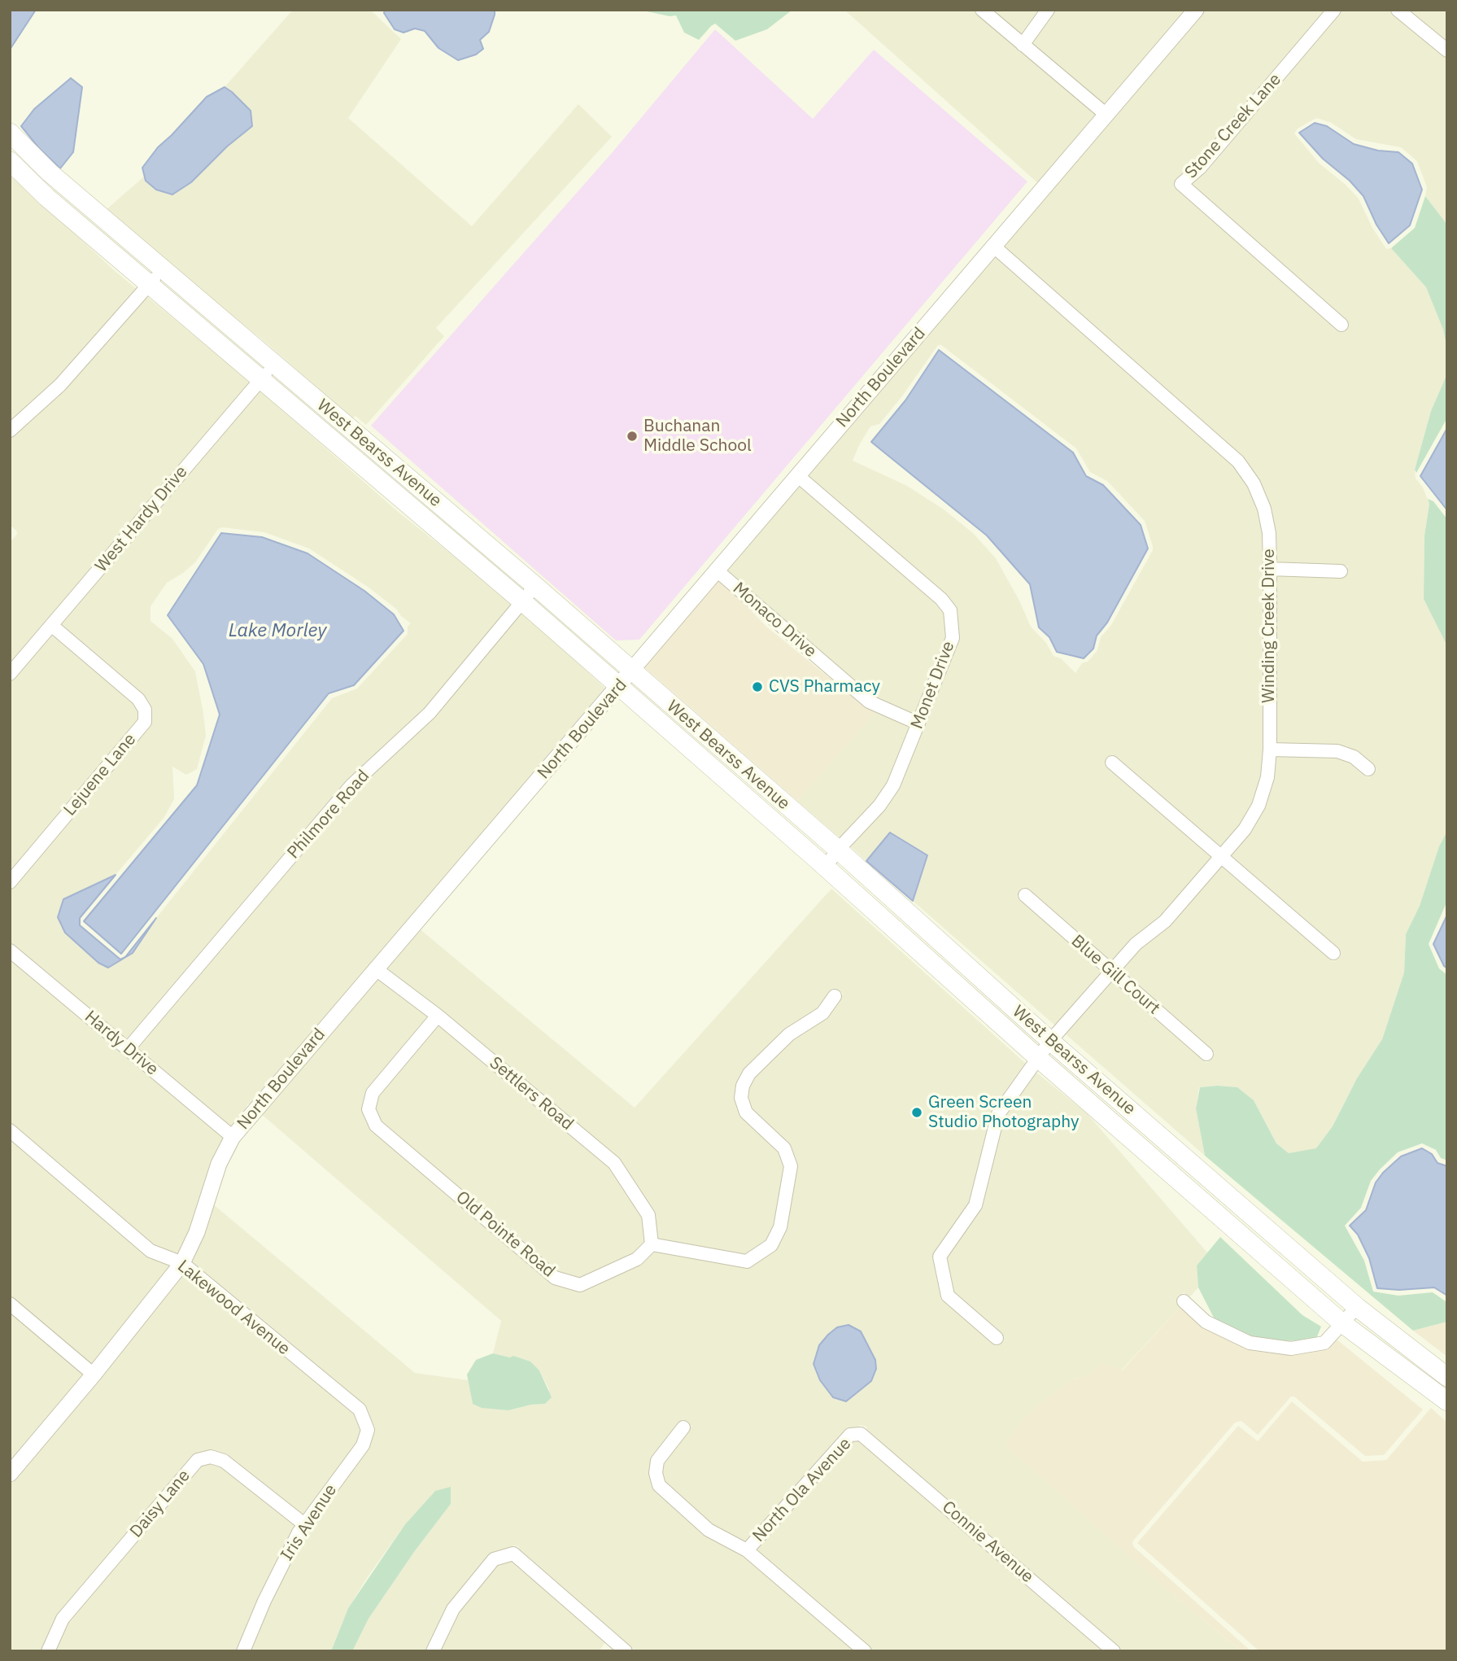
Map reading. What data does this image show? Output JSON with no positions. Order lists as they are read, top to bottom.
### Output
{
  "streets": {
    "main road": ["West Bearss Avenue"],
    "street": [
      "Stone Creek Lane",
      "North Boulevard",
      "West Hardy Drive",
      "Monaco Drive",
      "Winding Creek Drive",
      "Monet Drive",
      "Lejuene Lane",
      "Philmore Road",
      "Blue Gill Court",
      "Hardy Drive",
      "Settlers Road",
      "Old Pointe Road",
      "Lakewood Avenue",
      "North Ola Avenue",
      "Daisy Lane",
      "Iris Avenue",
      "Connie Avenue"
    ]
  },
  "crossings": [
    ["North Boulevard", "West Bearss Avenue"],
    ["North Boulevard", "Monaco Drive"],
    ["North Boulevard", "Winding Creek Drive"],
    ["North Boulevard", "Monet Drive"],
    ["North Boulevard", "Hardy Drive"],
    ["North Boulevard", "Settlers Road"],
    ["North Boulevard", "Lakewood Avenue"],
    ["West Bearss Avenue", "West Hardy Drive"],
    ["West Bearss Avenue", "Winding Creek Drive"],
    ["West Bearss Avenue", "Monet Drive"],
    ["West Bearss Avenue", "Philmore Road"],
    ["West Hardy Drive", "Lejuene Lane"],
    ["Monaco Drive", "Monet Drive"],
    ["Winding Creek Drive", "Blue Gill Court"],
    ["Philmore Road", "Hardy Drive"],
    ["Settlers Road", "Old Pointe Road"],
    ["Lakewood Avenue", "Iris Avenue"],
    ["North Ola Avenue", "Connie Avenue"],
    ["Daisy Lane", "Iris Avenue"]
  ],
  "water": ["Lake Morley"],
  "places": ["Buchanan Middle School", "CVS Pharmacy", "Green Screen Studio Photography"]
}
